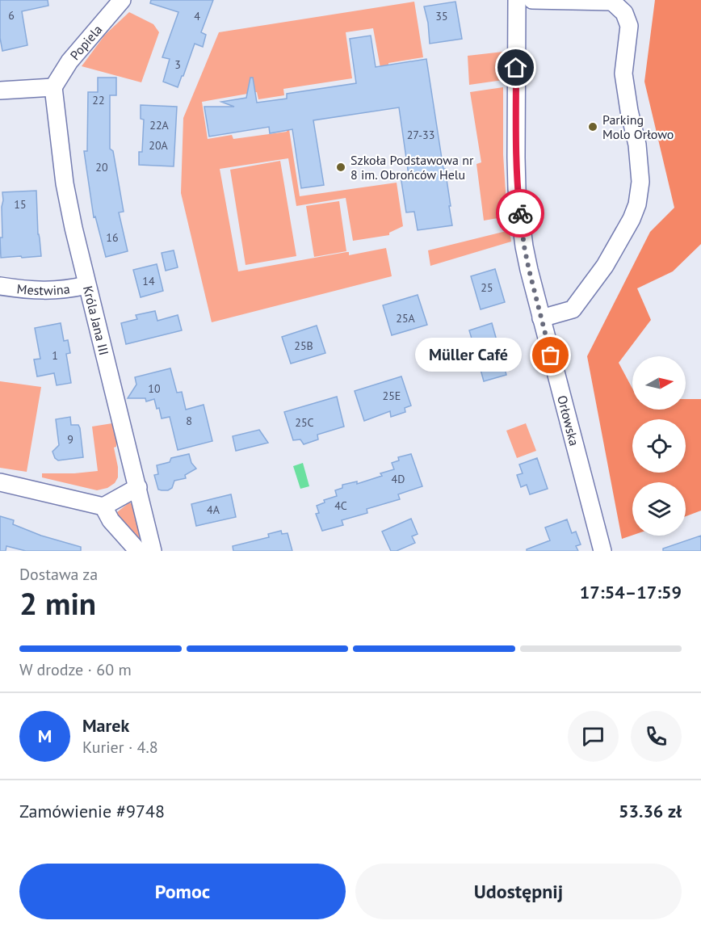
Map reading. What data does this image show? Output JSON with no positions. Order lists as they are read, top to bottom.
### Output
{
  "streets": {
    "street": [
      "Popiela",
      "Mestwina",
      "Króla Jana III",
      "Orłowska"
    ]
  },
  "crossings": [
    ["Popiela", "Króla Jana III"],
    ["Mestwina", "Króla Jana III"]
  ],
  "places": ["Parking Molo Orłowo", "Szkoła Podstawowa nr 8 im. Obrońców Helu", "Müller Café"],
  "house_numbers": [
    "6",
    "4",
    "35",
    "3",
    "22",
    "22A",
    "27-33",
    "20A",
    "20",
    "15",
    "16",
    "14",
    "25",
    "25A",
    "25B",
    "1",
    "10",
    "25E",
    "8",
    "25C",
    "9",
    "4D",
    "4C",
    "4A"
  ],
  "north": "right",
  "page": {
    "bubble": "Müller Café",
    "heading": ["2 min", "Dostawa za", "17:54–17:59"],
    "panel": [
      "Marek",
      "Kurier · 4.8",
      "Zamówienie #9748",
      "53.36 zł"
    ],
    "bar": "W drodze · 60 m",
    "round": "M",
    "buttons": ["Pomoc", "Udostępnij"]
  }
}
